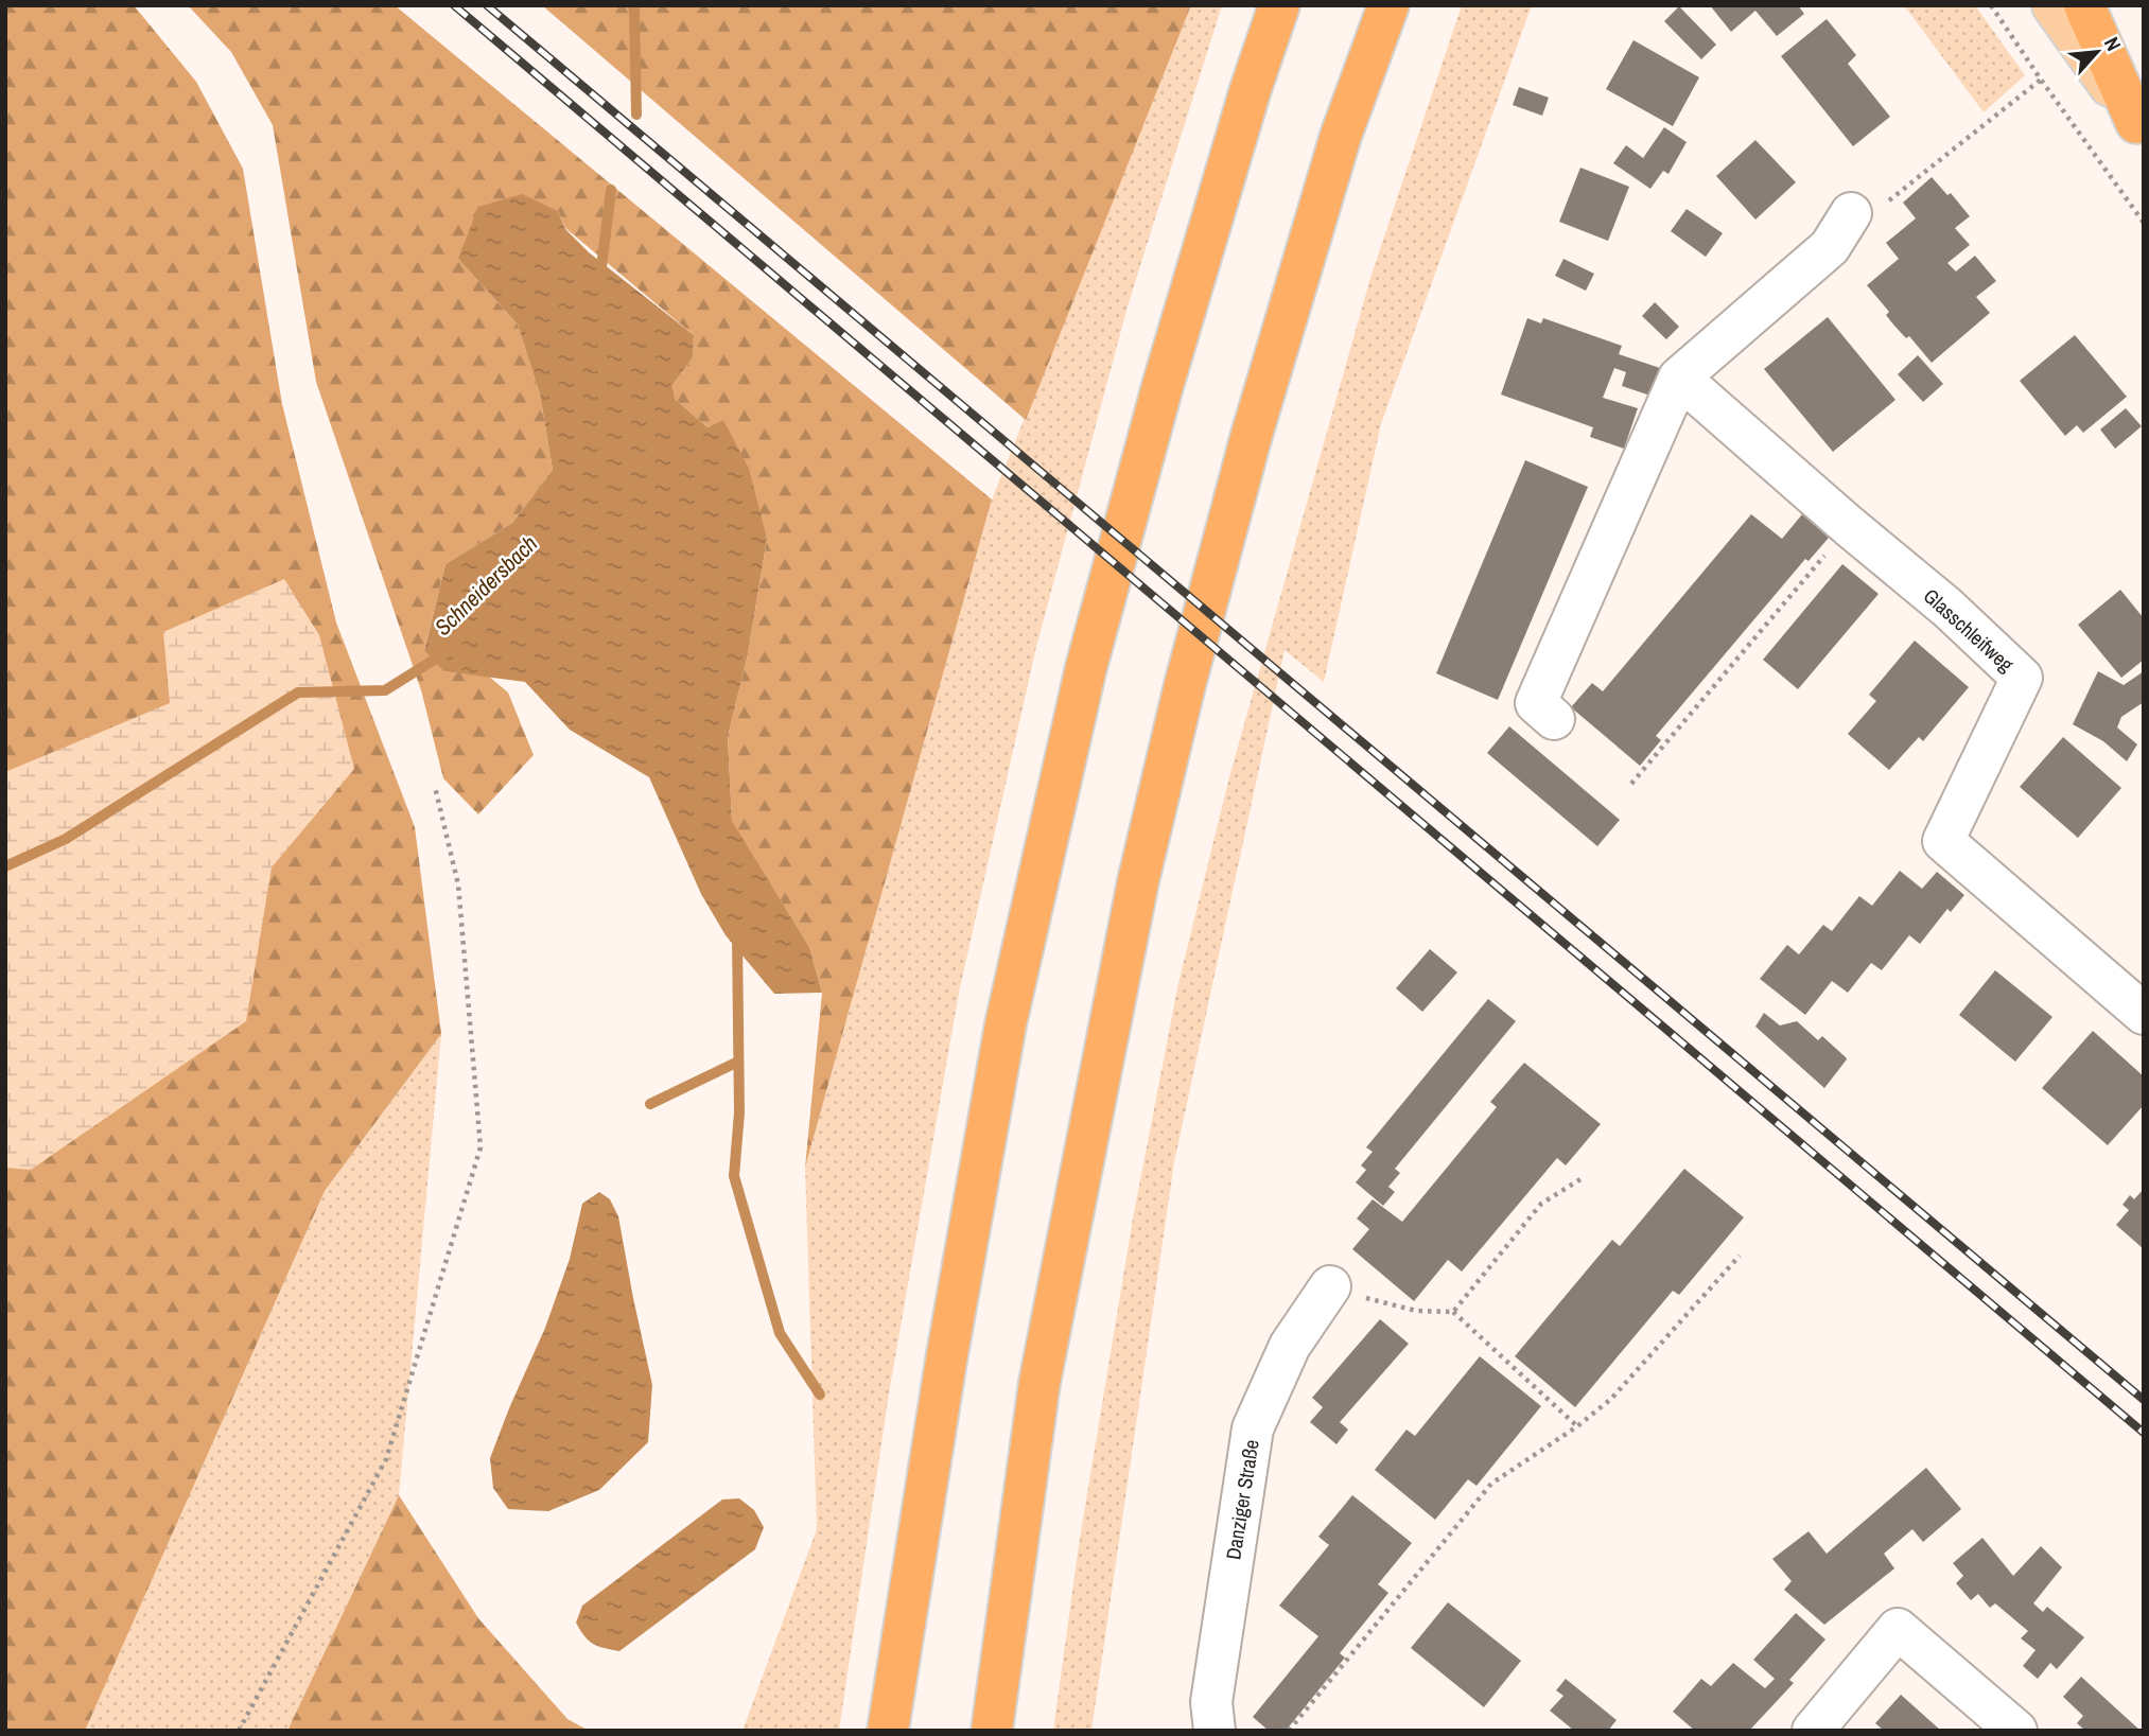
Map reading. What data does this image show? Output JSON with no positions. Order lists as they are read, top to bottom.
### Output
{
  "streets": {
    "street": ["Glasschleifweg", "Danziger Straße"]
  },
  "water": ["Schneidersbach"],
  "north": "top right"
}
